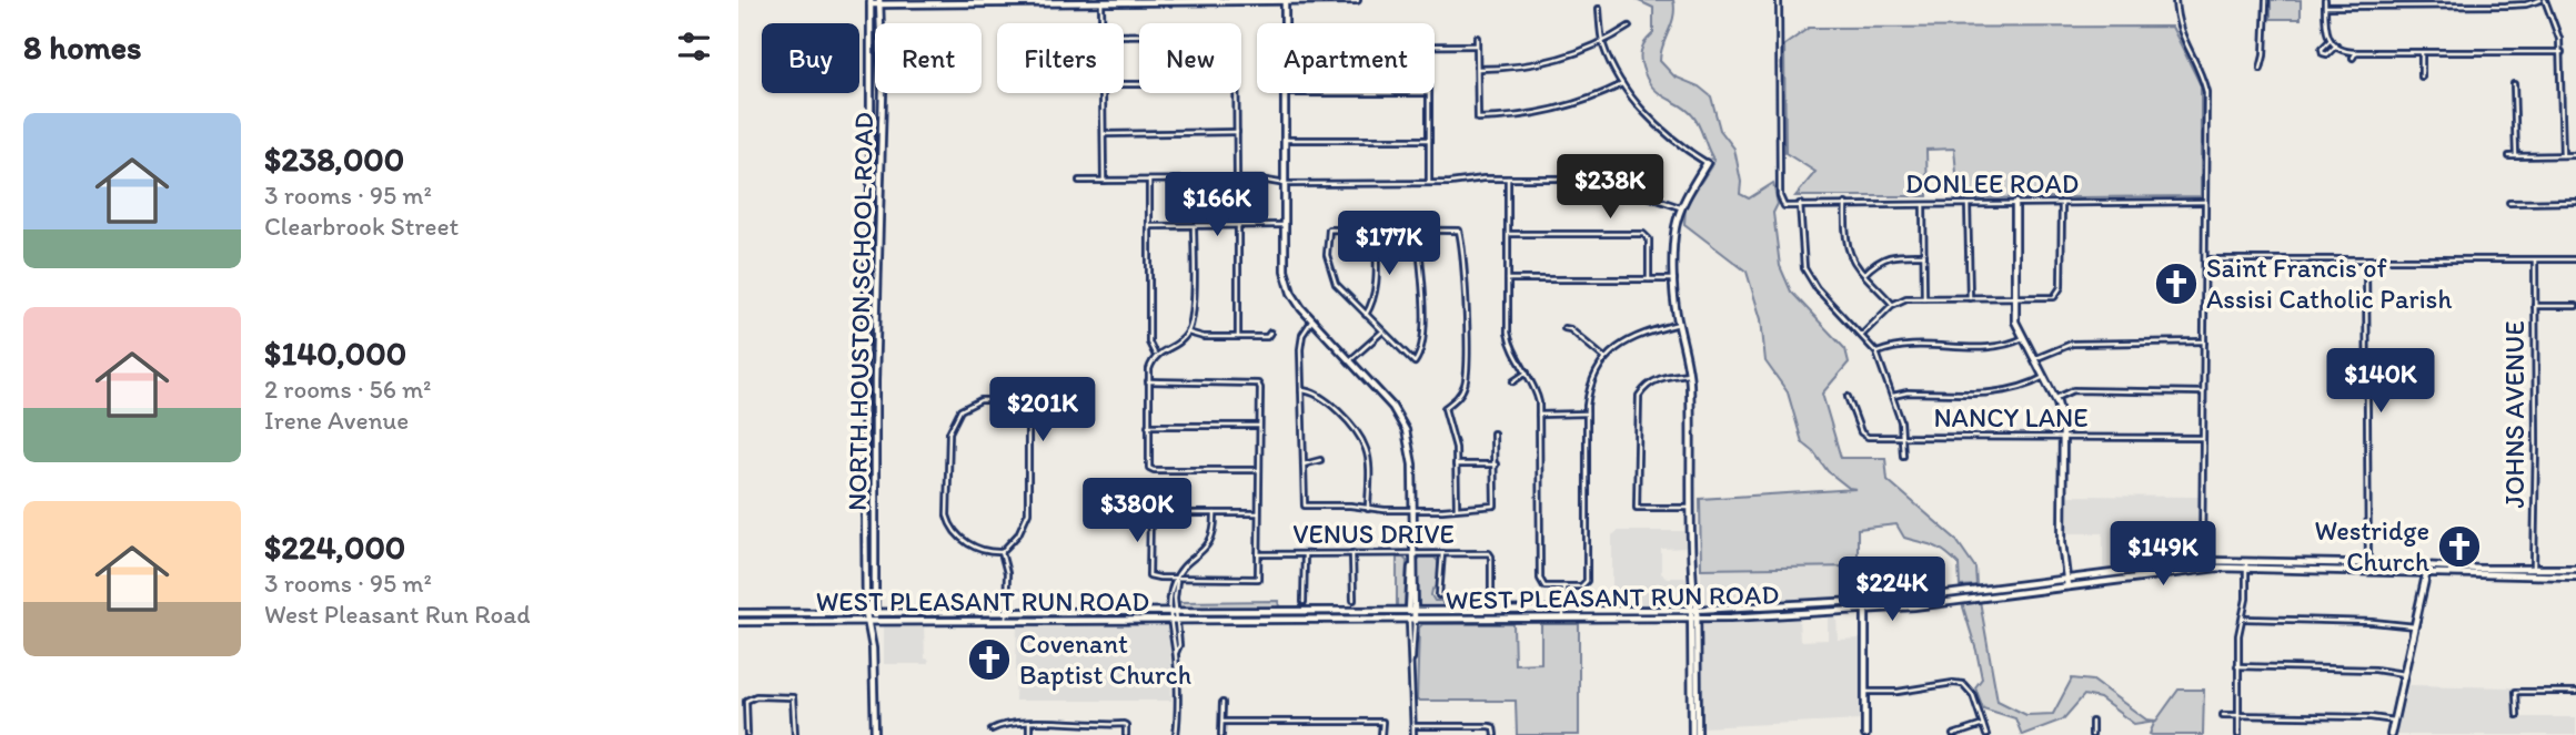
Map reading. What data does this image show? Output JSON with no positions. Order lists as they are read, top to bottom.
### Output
{
  "streets": {
    "main road": ["NORTH HOUSTON SCHOOL ROAD", "WEST PLEASANT RUN ROAD"],
    "street": [
      "DONLEE ROAD",
      "JOHNS AVENUE",
      "NANCY LANE",
      "VENUS DRIVE"
    ]
  },
  "crossings": [
    ["NORTH HOUSTON SCHOOL ROAD", "WEST PLEASANT RUN ROAD"],
    ["JOHNS AVENUE", "WEST PLEASANT RUN ROAD"]
  ],
  "places": {
    "church": ["Saint Francis of Assisi Catholic Parish", "Westridge Church", "Covenant Baptist Church"]
  },
  "page": {
    "heading": "8 homes",
    "chip": [
      "Buy",
      "Rent",
      "Filters",
      "New",
      "Apartment"
    ],
    "list": [
      {
        "name": "$238,000",
        "note": "3 rooms · 95 m² · Clearbrook Street"
      },
      {
        "name": "$140,000",
        "note": "2 rooms · 56 m² · Irene Avenue"
      },
      {
        "name": "$224,000",
        "note": "3 rooms · 95 m² · West Pleasant Run Road"
      }
    ],
    "price": [
      "$238K",
      "$166K",
      "$177K",
      "$140K",
      "$201K",
      "$380K",
      "$149K",
      "$224K"
    ]
  }
}
